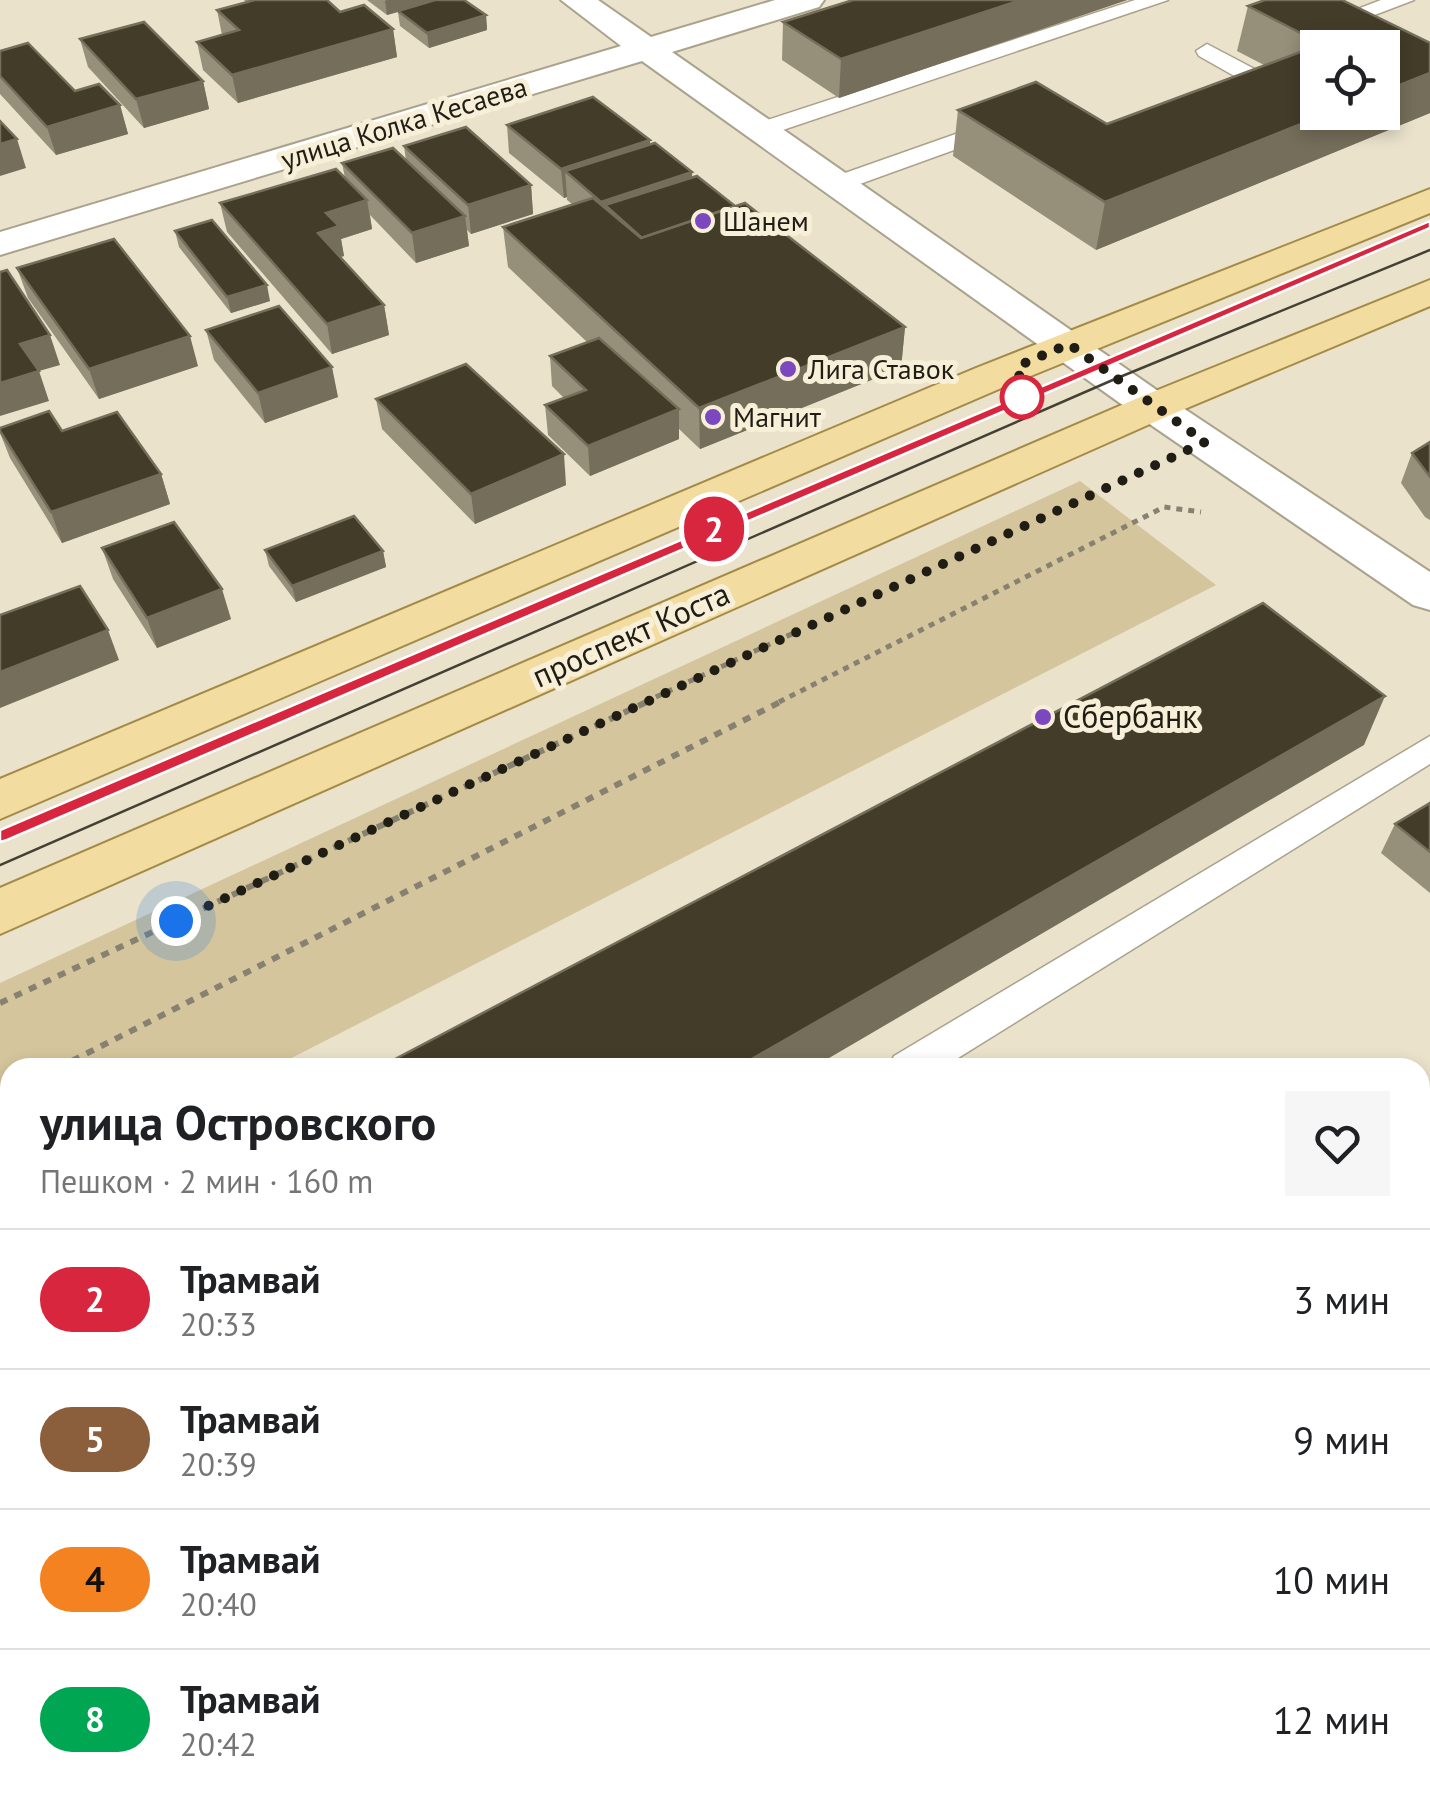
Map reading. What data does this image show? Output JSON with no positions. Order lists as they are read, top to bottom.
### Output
{
  "streets": {
    "main road": ["проспект Коста"],
    "street": ["улица Колка Кесаева"]
  },
  "places": [
    "Шанем",
    "Лига Ставок",
    "Магнит",
    "Сбербанк"
  ],
  "lines": ["tram line 2"],
  "page": {
    "on_map": "2",
    "heading": ["улица Островского", "Пешком · 2 мин · 160 m"],
    "list": [
      {
        "mark": "2",
        "name": "Трамвай",
        "note": "20:33",
        "value": "3 мин"
      },
      {
        "mark": "5",
        "name": "Трамвай",
        "note": "20:39",
        "value": "9 мин"
      },
      {
        "mark": "4",
        "name": "Трамвай",
        "note": "20:40",
        "value": "10 мин"
      },
      {
        "mark": "8",
        "name": "Трамвай",
        "note": "20:42",
        "value": "12 мин"
      }
    ]
  }
}
